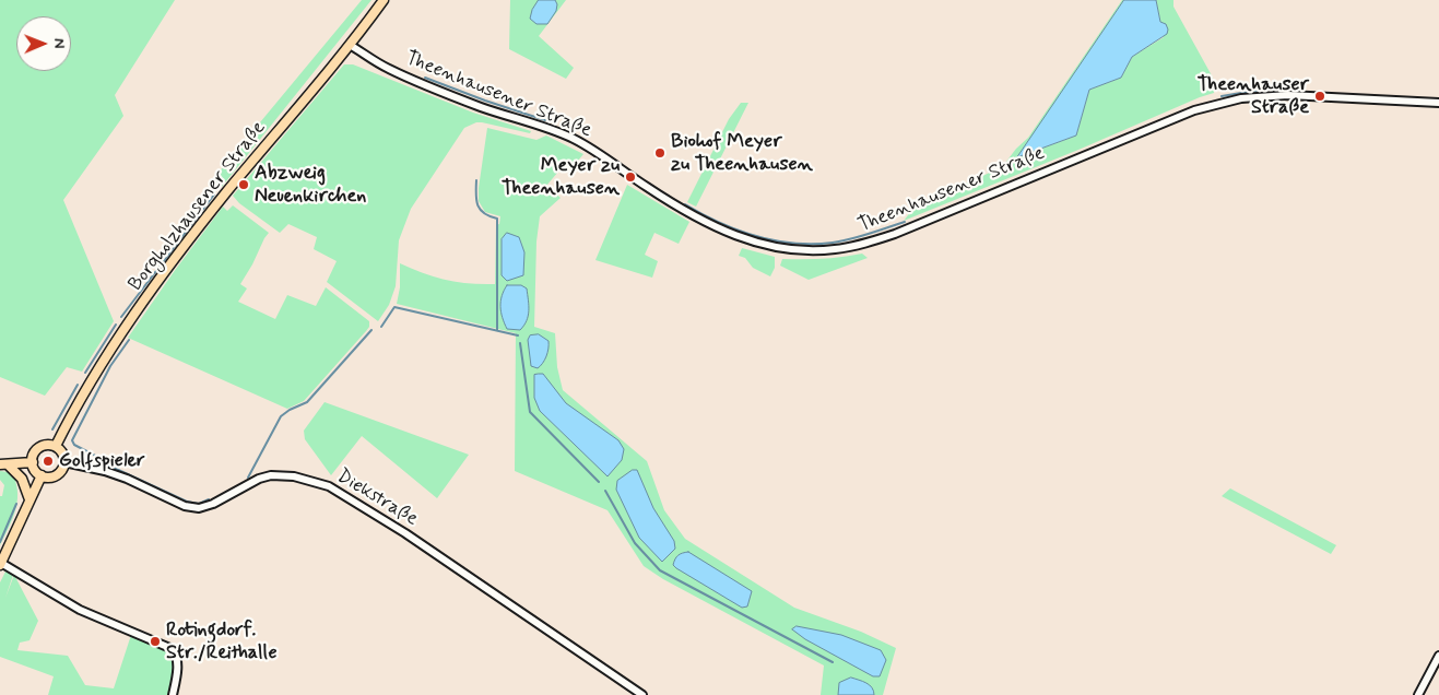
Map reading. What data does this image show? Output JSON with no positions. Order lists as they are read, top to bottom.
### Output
{
  "streets": {
    "main road": ["Borgholzhausener Straße"],
    "street": ["Theenhausener Straße", "Diekstraße"]
  },
  "crossings": [
    ["Theenhausener Straße", "Borgholzhausener Straße"],
    ["Borgholzhausener Straße", "Diekstraße"]
  ],
  "places": [
    "Theenhauser Straße",
    "Biohof Meyer zu Theenhausen",
    "Meyer zu Theenhausen",
    "Abzweig Neuenkirchen",
    "Golfspieler",
    "Rotingdorf. Str./Reithalle"
  ],
  "north": "right"
}
